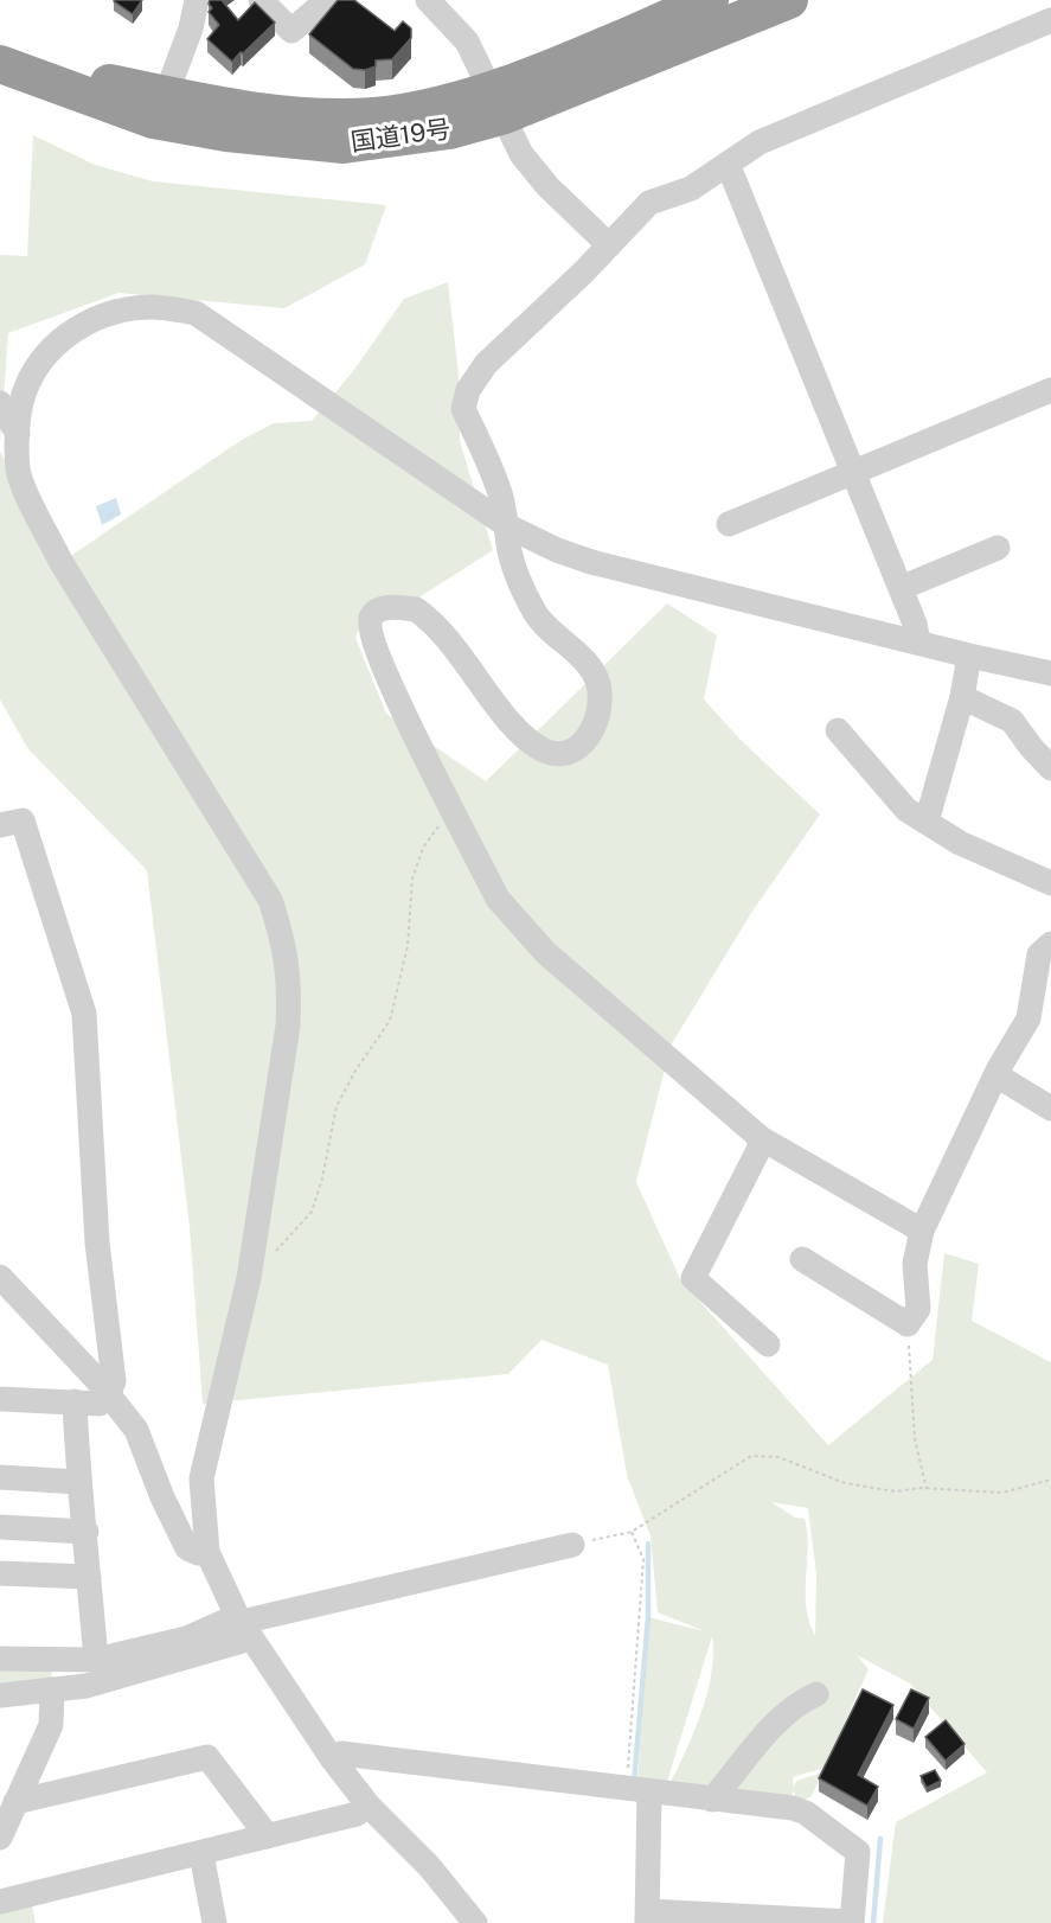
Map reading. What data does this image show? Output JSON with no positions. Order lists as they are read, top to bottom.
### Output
{
  "streets": {
    "highway": ["国道19号"]
  }
}
